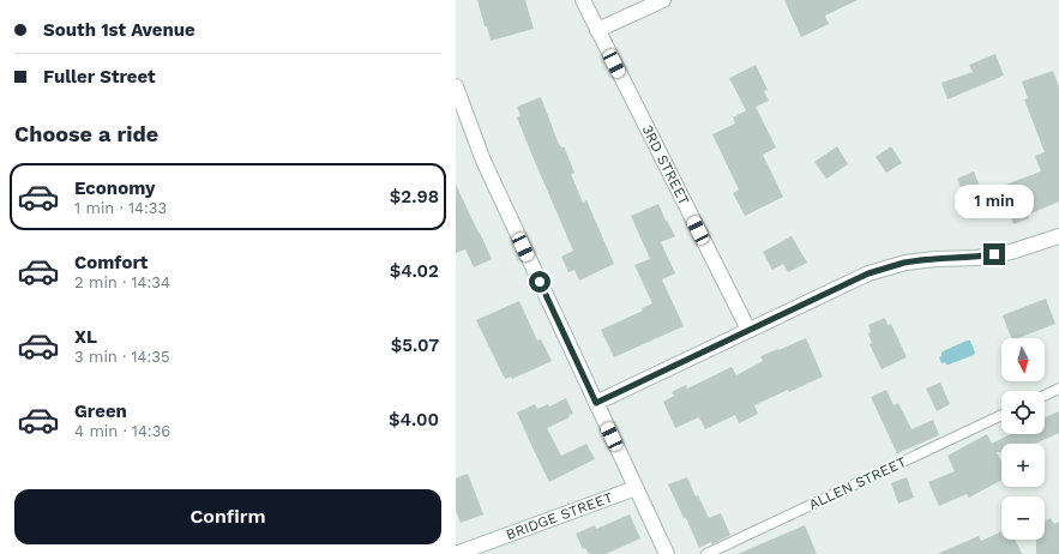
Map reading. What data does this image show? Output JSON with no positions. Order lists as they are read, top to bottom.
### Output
{
  "streets": {
    "street": ["3RD STREET", "BRIDGE STREET"],
    "lane": ["ALLEN STREET"]
  },
  "north": "bottom",
  "page": {
    "banner": ["South 1st Avenue", "Fuller Street"],
    "heading": "Choose a ride",
    "list": [
      {
        "name": "Economy",
        "note": "1 min · 14:33",
        "value": "$2.98"
      },
      {
        "name": "Comfort",
        "note": "2 min · 14:34",
        "value": "$4.02"
      },
      {
        "name": "XL",
        "note": "3 min · 14:35",
        "value": "$5.07"
      },
      {
        "name": "Green",
        "note": "4 min · 14:36",
        "value": "$4.00"
      }
    ],
    "bubble": "1 min",
    "map_buttons": ["+", "−"],
    "buttons": "Confirm"
  }
}
